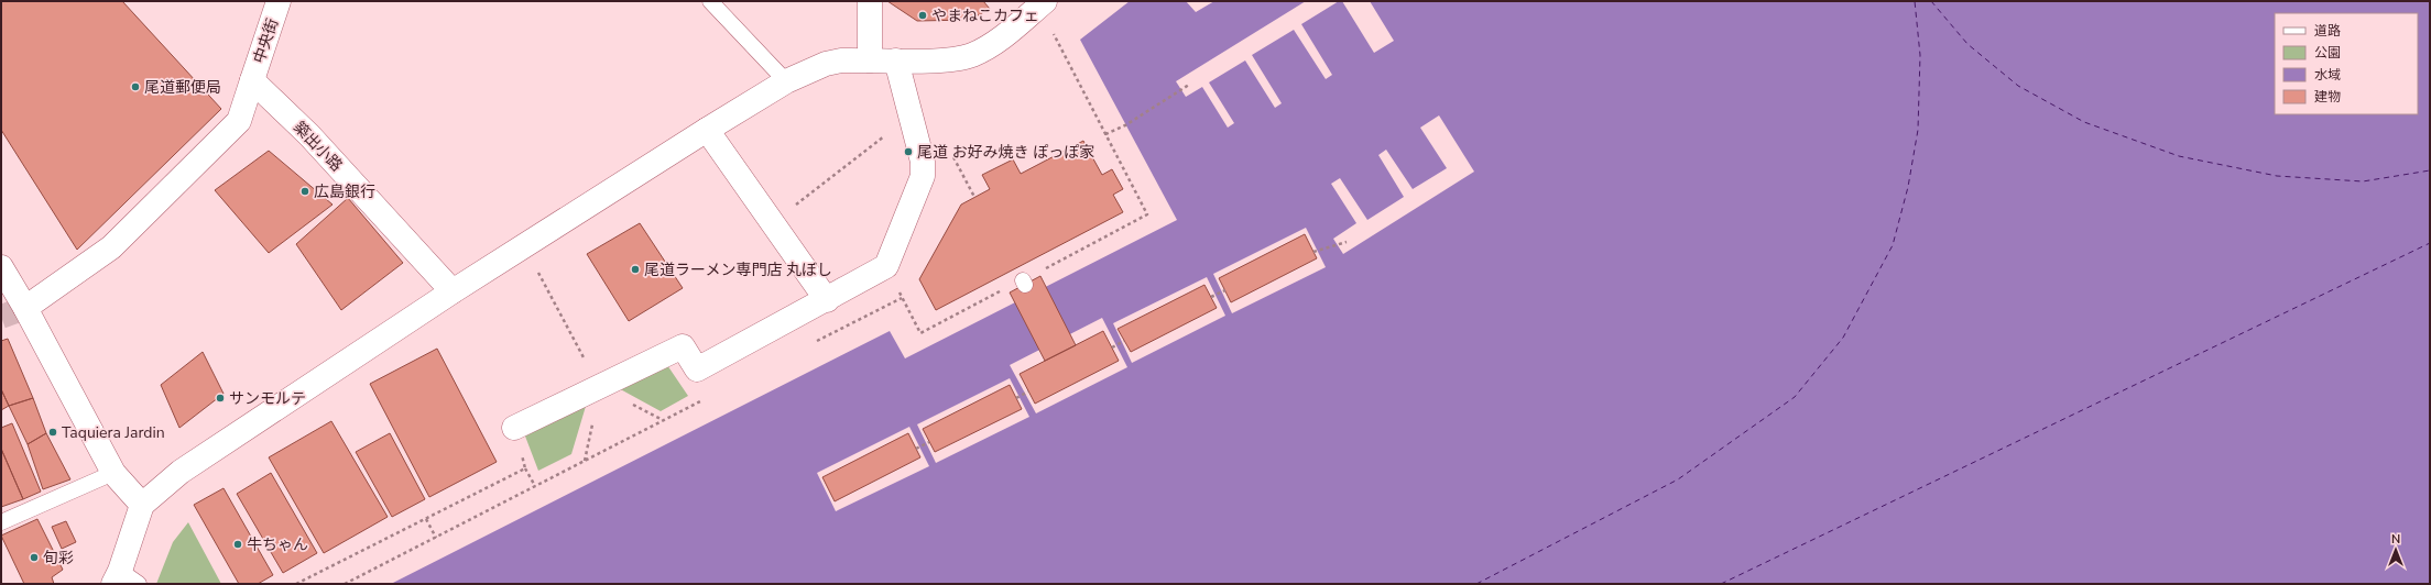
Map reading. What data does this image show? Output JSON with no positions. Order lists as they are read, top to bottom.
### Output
{
  "streets": {
    "street": ["中央街", "築出小路"]
  },
  "crossings": [
    ["中央街", "築出小路"]
  ],
  "places": [
    "やまねこカフェ",
    "尾道郵便局",
    "尾道 お好み焼き ぽっぽ家",
    "広島銀行",
    "尾道ラーメン専門店 丸ぼし",
    "サンモルテ",
    "Taquiera Jardin",
    "牛ちゃん",
    "旬彩"
  ],
  "legend": [
    "道路",
    "公園",
    "水域",
    "建物"
  ],
  "north": "top"
}
